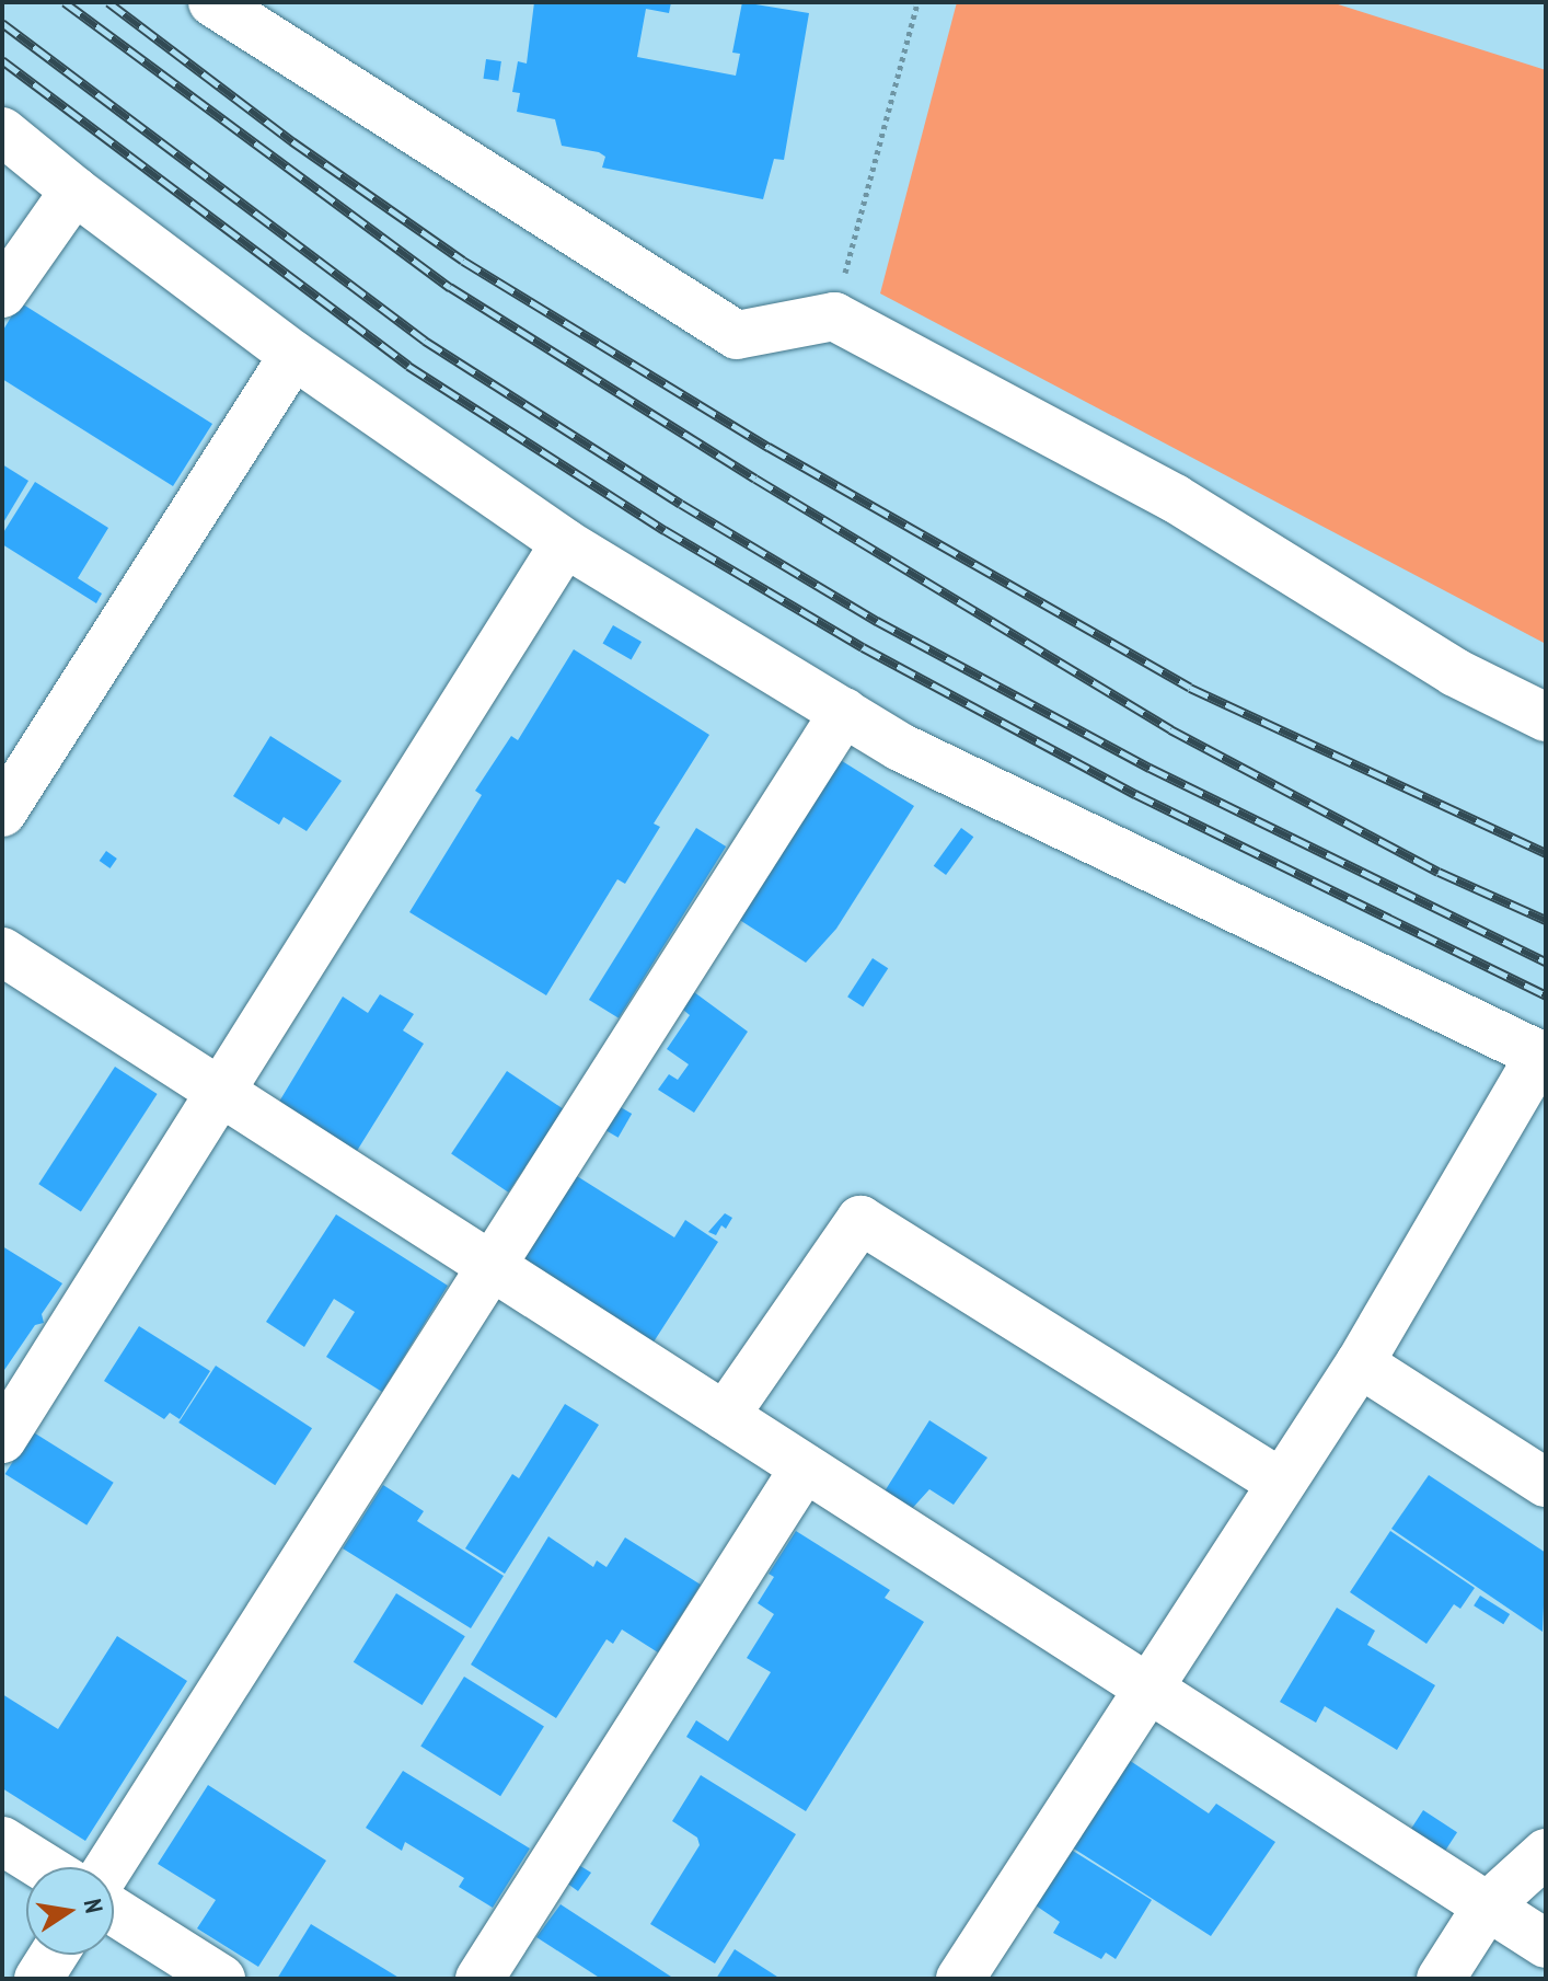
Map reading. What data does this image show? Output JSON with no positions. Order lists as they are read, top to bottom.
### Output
{
  "north": "right"
}
